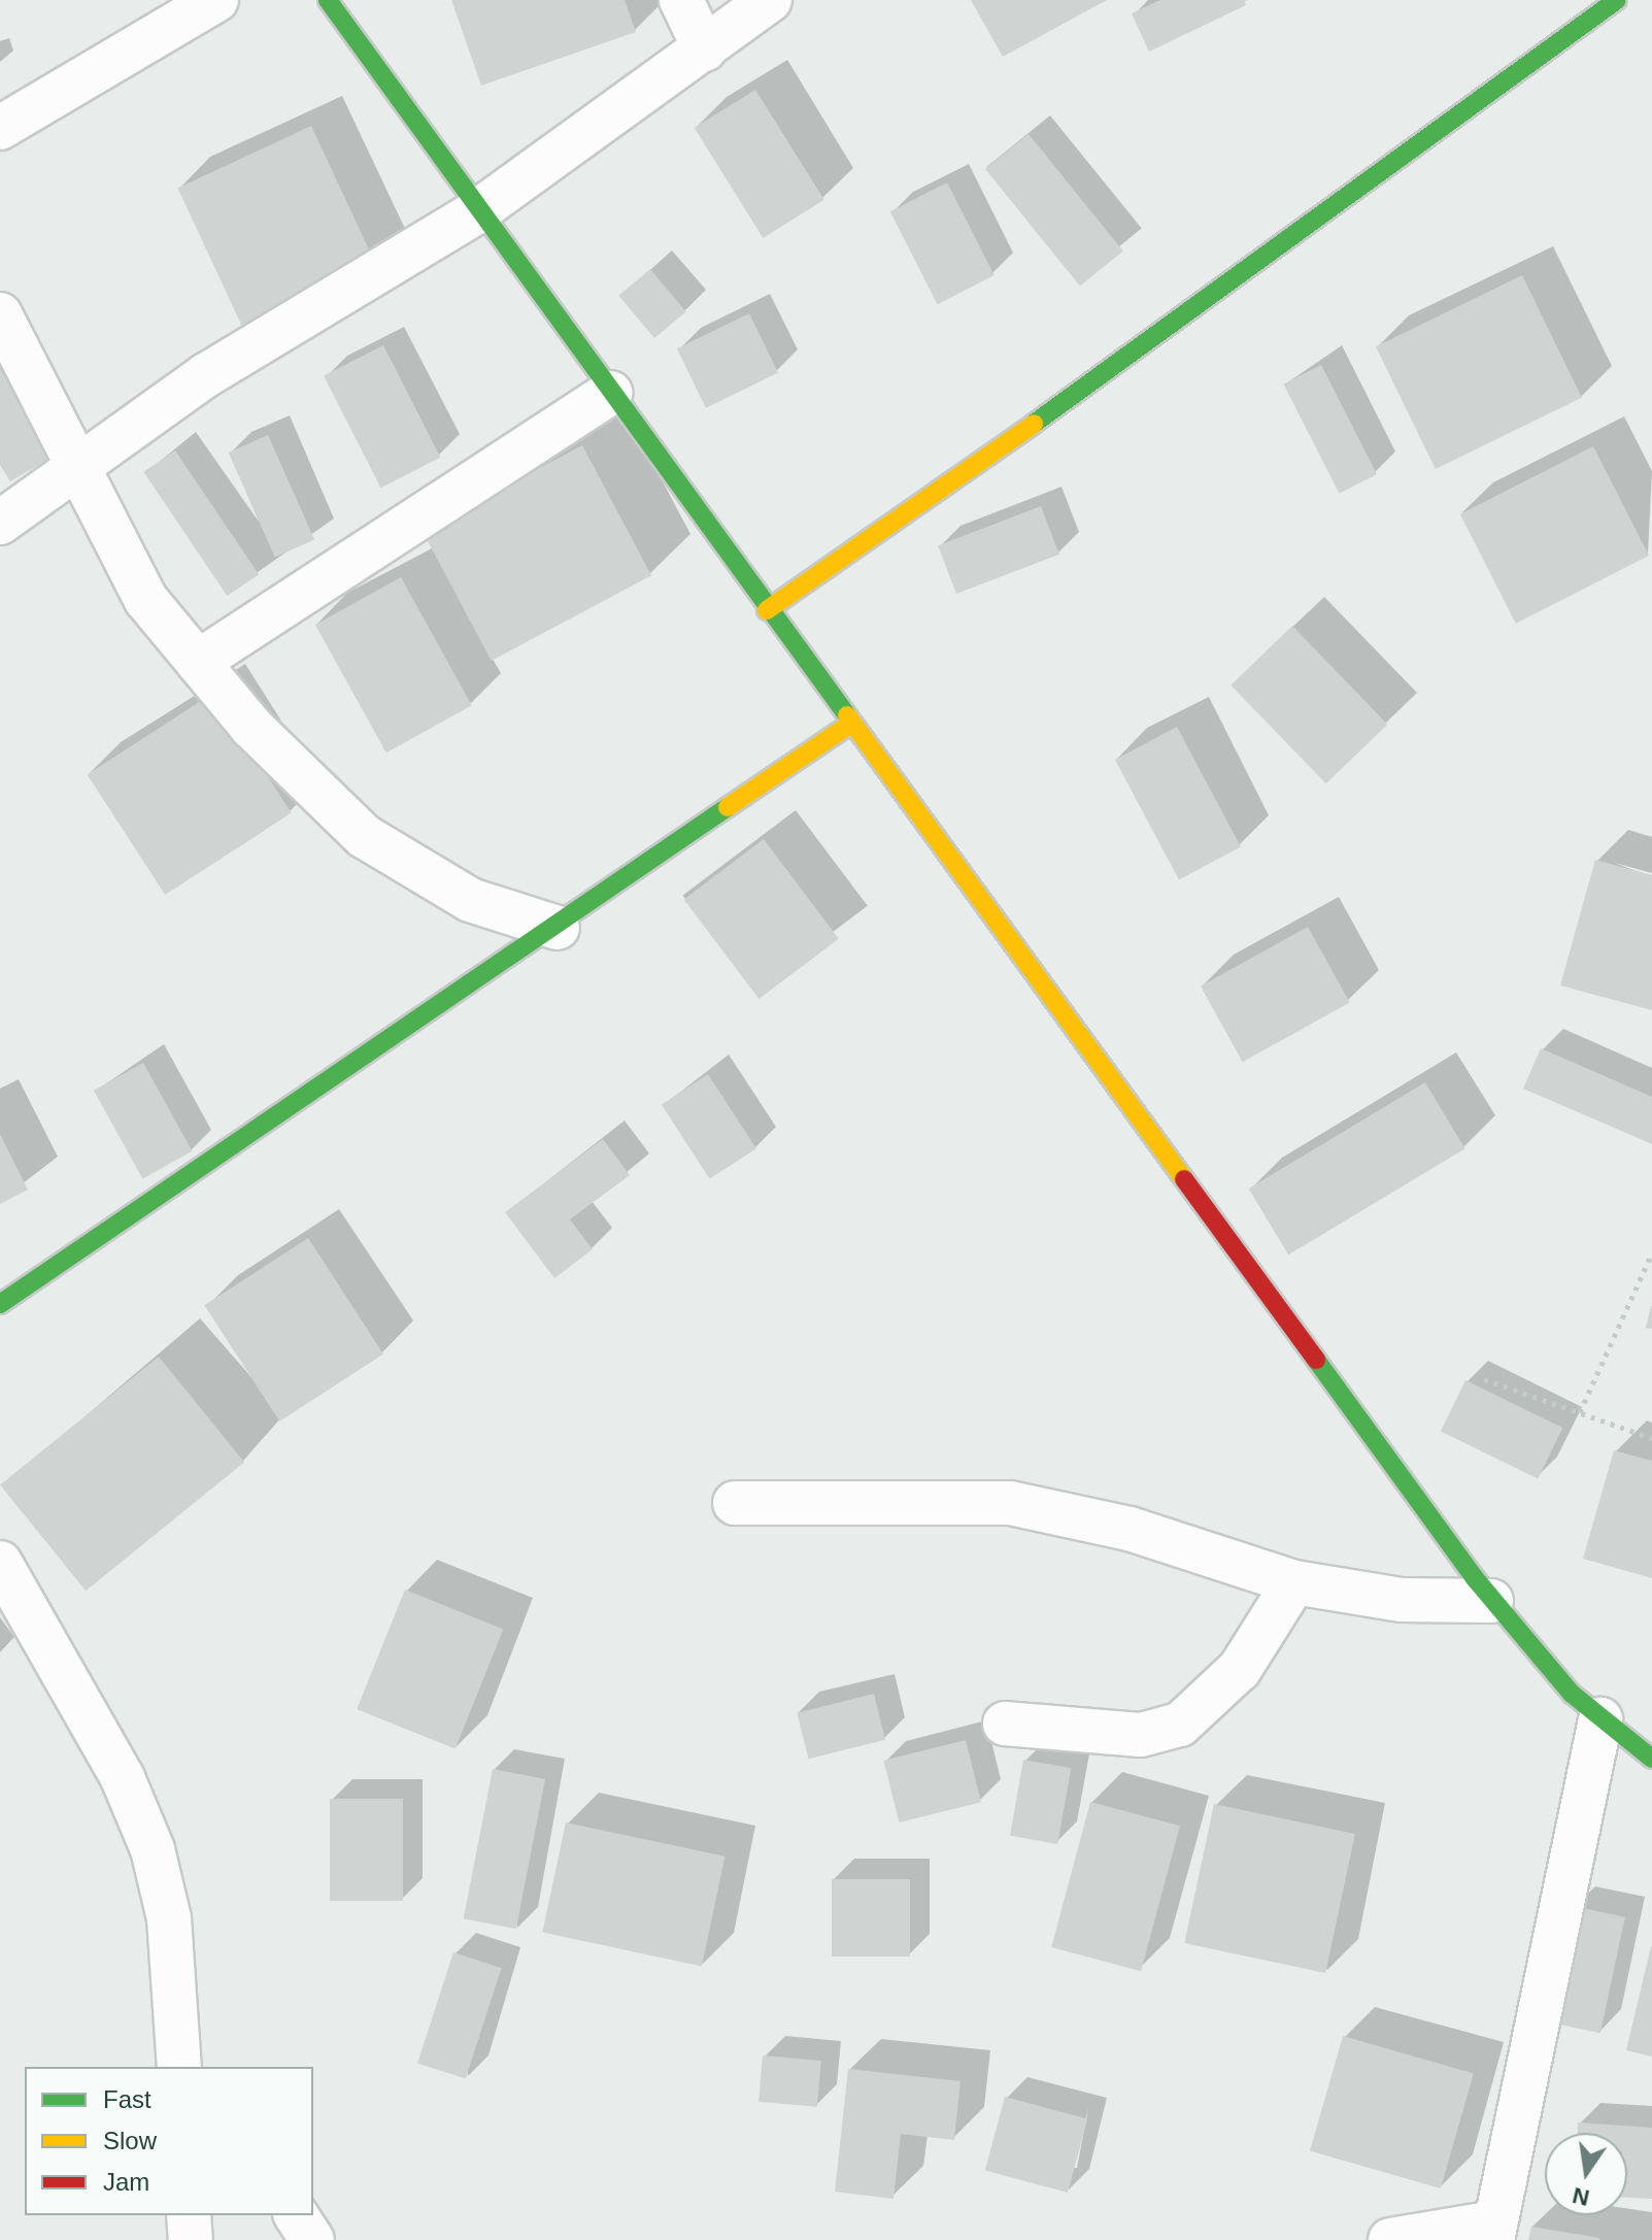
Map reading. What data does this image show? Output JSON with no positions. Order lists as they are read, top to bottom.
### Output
{
  "legend": ["Fast", "Slow", "Jam"],
  "north": "bottom"
}
